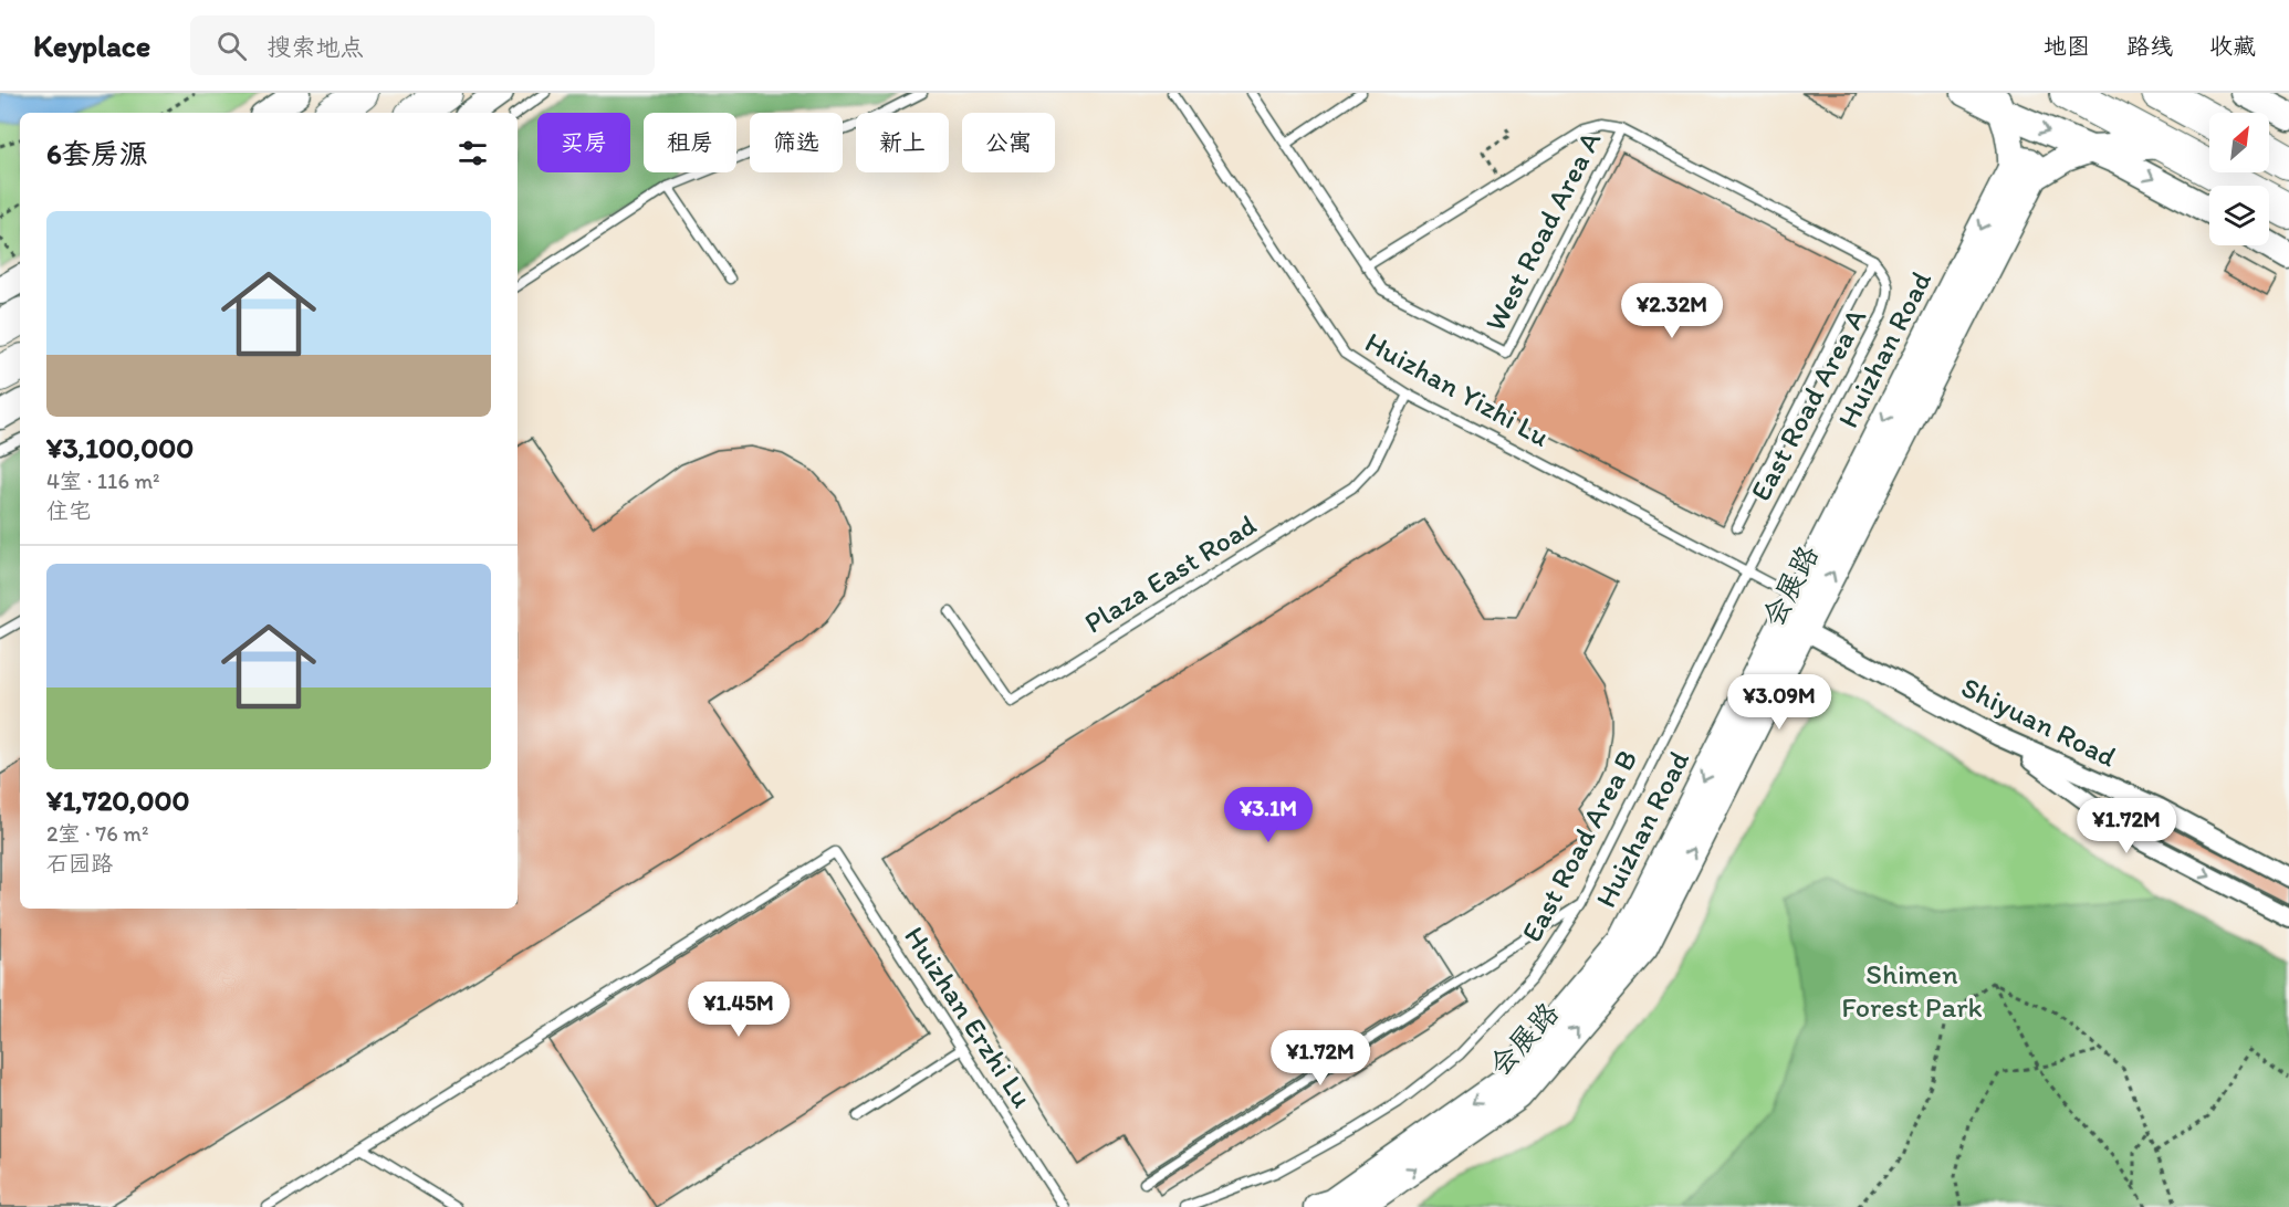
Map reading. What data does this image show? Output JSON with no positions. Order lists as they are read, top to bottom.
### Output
{
  "streets": {
    "main road": ["Huizhan Road", "会展路"],
    "street": ["Shiyuan Road"],
    "lane": [
      "West Road Area A",
      "Huizhan Yizhi Lu",
      "East Road Area A",
      "Plaza East Road",
      "East Road Area B",
      "Huizhan Erzhi Lu"
    ]
  },
  "crossings": [
    ["Huizhan Road", "Huizhan Yizhi Lu"],
    ["Huizhan Road", "会展路"],
    ["Huizhan Road", "Shiyuan Road"],
    ["Huizhan Yizhi Lu", "East Road Area A"],
    ["Huizhan Yizhi Lu", "Plaza East Road"],
    ["Huizhan Yizhi Lu", "会展路"],
    ["Huizhan Yizhi Lu", "Shiyuan Road"],
    ["Huizhan Yizhi Lu", "East Road Area B"],
    ["East Road Area A", "East Road Area B"],
    ["会展路", "Shiyuan Road"]
  ],
  "one_way": ["Huizhan Road", "会展路"],
  "parks": ["Shimen Forest Park"],
  "north": "top right",
  "page": {
    "header": "Keyplace",
    "search": "搜索地点",
    "nav": ["地图", "路线", "收藏"],
    "chip": [
      "买房",
      "租房",
      "筛选",
      "新上",
      "公寓"
    ],
    "heading": "6套房源",
    "list": [
      {
        "name": "¥3,100,000",
        "note": "4室 · 116 m² · 住宅"
      },
      {
        "name": "¥1,720,000",
        "note": "2室 · 76 m² · 石园路"
      }
    ],
    "price": [
      "¥2.32M",
      "¥3.09M",
      "¥3.1M",
      "¥1.72M",
      "¥1.45M",
      "¥1.72M"
    ]
  }
}
